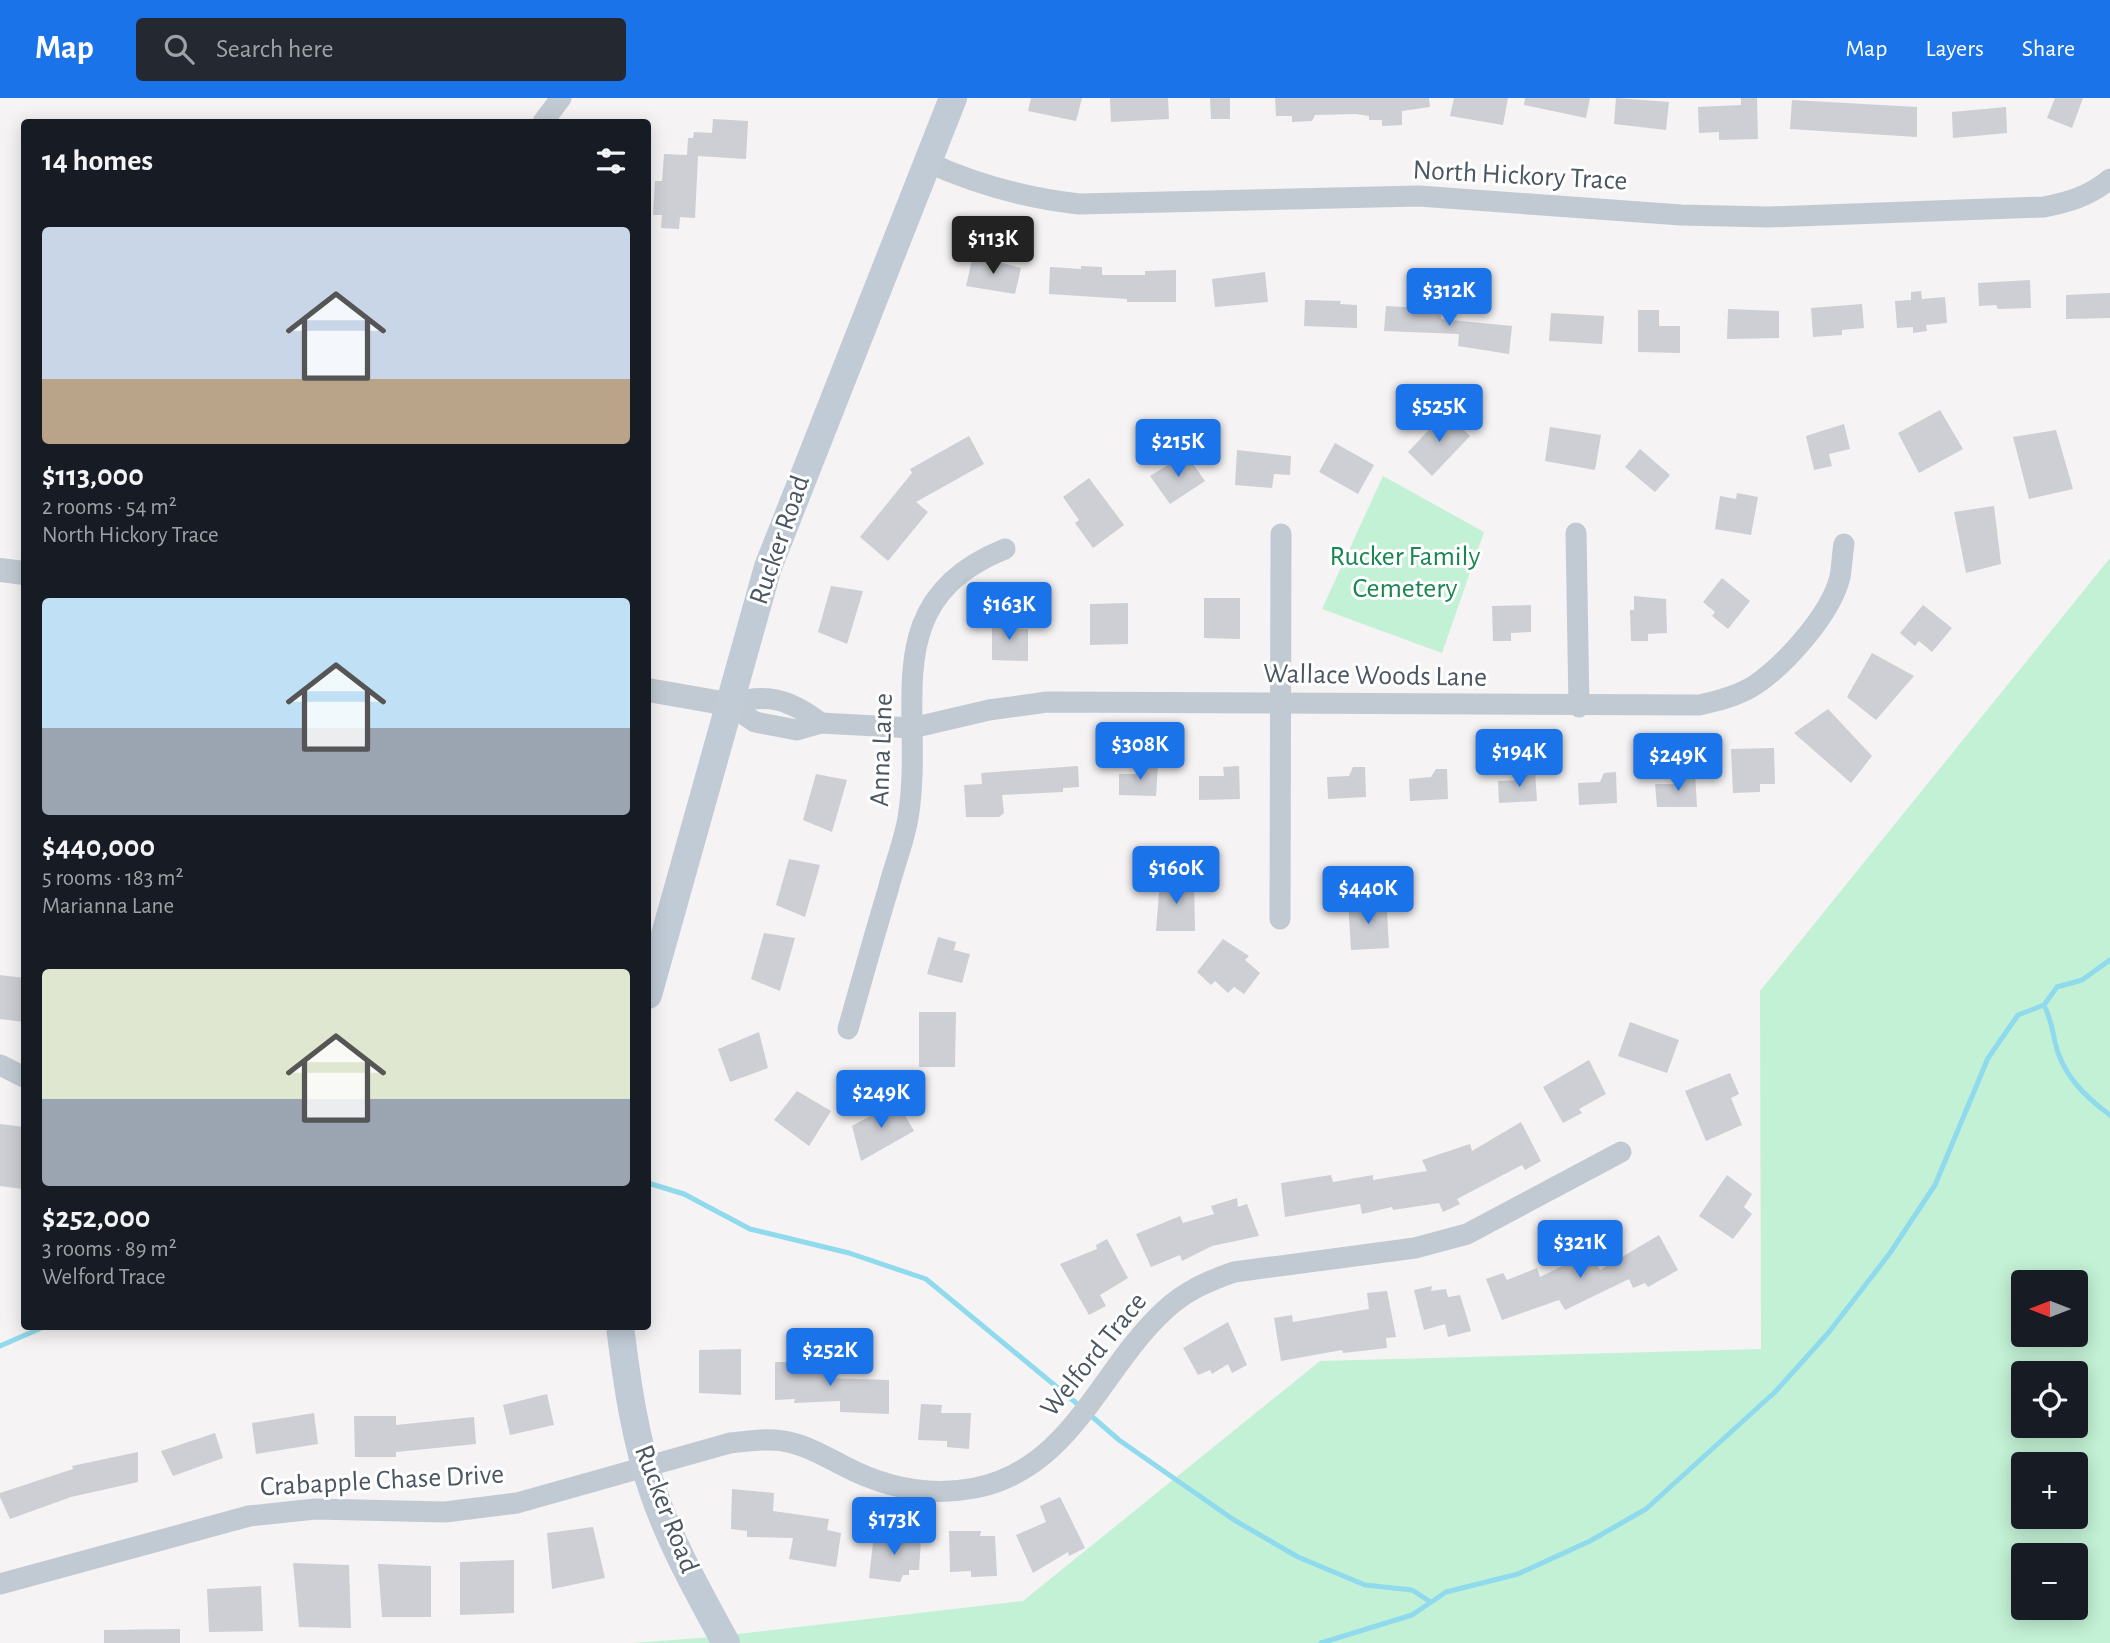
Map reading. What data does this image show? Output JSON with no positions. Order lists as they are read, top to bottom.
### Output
{
  "streets": {
    "main road": ["Rucker Road"],
    "street": [
      "North Hickory Trace",
      "Wallace Woods Lane",
      "Anna Lane",
      "Welford Trace",
      "Crabapple Chase Drive"
    ]
  },
  "crossings": [
    ["North Hickory Trace", "Rucker Road"],
    ["Rucker Road", "Wallace Woods Lane"],
    ["Rucker Road", "Welford Trace"],
    ["Rucker Road", "Crabapple Chase Drive"],
    ["Wallace Woods Lane", "Anna Lane"],
    ["Welford Trace", "Crabapple Chase Drive"]
  ],
  "parks": ["Rucker Family Cemetery"],
  "north": "left",
  "page": {
    "header": "Map",
    "search": "Search here",
    "nav": ["Map", "Layers", "Share"],
    "heading": "14 homes",
    "list": [
      {
        "name": "$113,000",
        "note": "2 rooms · 54 m² · North Hickory Trace"
      },
      {
        "name": "$440,000",
        "note": "5 rooms · 183 m² · Marianna Lane"
      },
      {
        "name": "$252,000",
        "note": "3 rooms · 89 m² · Welford Trace"
      }
    ],
    "price": [
      "$113K",
      "$312K",
      "$525K",
      "$215K",
      "$163K",
      "$308K",
      "$194K",
      "$249K",
      "$160K",
      "$440K",
      "$249K",
      "$321K",
      "$252K",
      "$173K"
    ],
    "map_buttons": ["+", "−"]
  }
}
